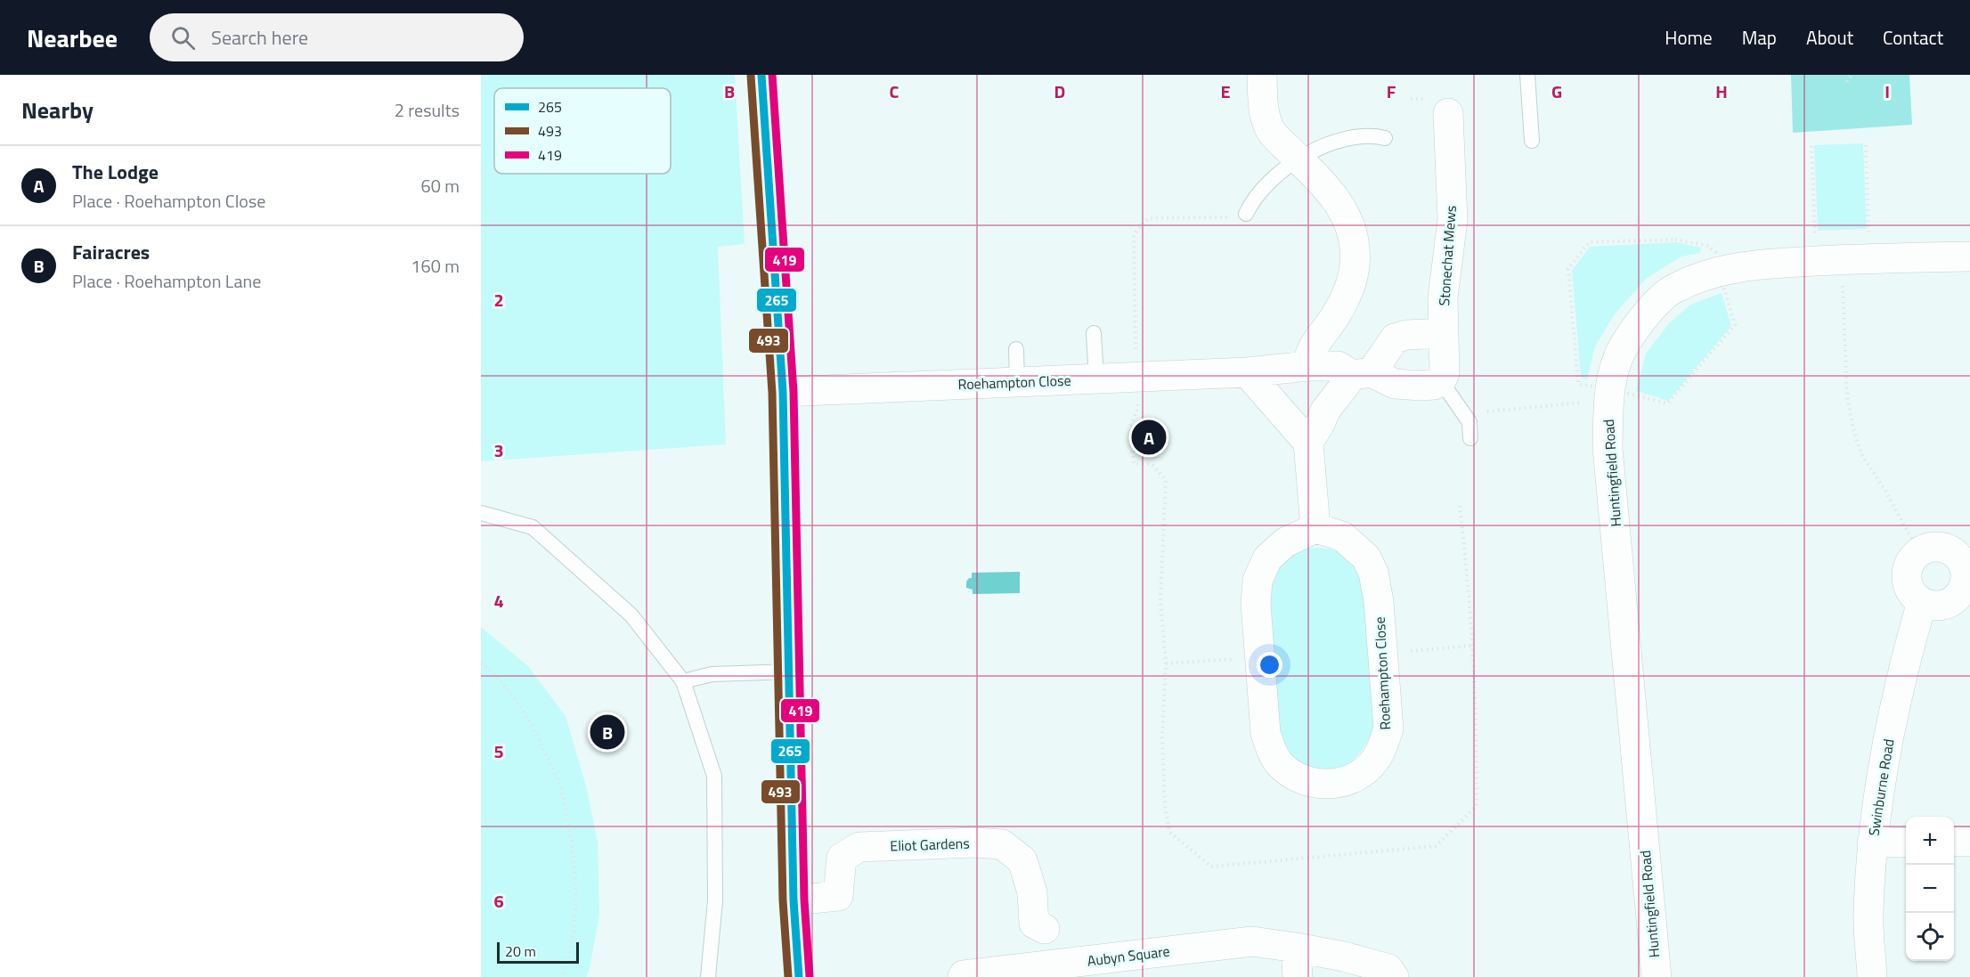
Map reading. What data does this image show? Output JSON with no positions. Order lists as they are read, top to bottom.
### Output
{
  "streets": {
    "street": [
      "Stonechat Mews",
      "Roehampton Close",
      "Huntingfield Road",
      "Swinburne Road",
      "Eliot Gardens",
      "Aubyn Square"
    ]
  },
  "lines": ["transit line 265", "transit line 419", "transit line 493"],
  "legend": ["265", "493", "419"],
  "scale_bar": "20 m",
  "page": {
    "header": "Nearbee",
    "search": "Search here",
    "nav": [
      "Home",
      "Map",
      "About",
      "Contact"
    ],
    "heading": ["Nearby", "2 results"],
    "list": [
      {
        "mark": "A",
        "name": "The Lodge",
        "note": "Place · Roehampton Close",
        "value": "60 m"
      },
      {
        "mark": "B",
        "name": "Fairacres",
        "note": "Place · Roehampton Lane",
        "value": "160 m"
      }
    ],
    "pins": ["A", "B"],
    "map_buttons": ["+", "−"],
    "scale": "20 m"
  },
  "grid": {
    "columns": [
      "B",
      "C",
      "D",
      "E",
      "F",
      "G",
      "H",
      "I"
    ],
    "rows": [
      "2",
      "3",
      "4",
      "5",
      "6"
    ]
  }
}
